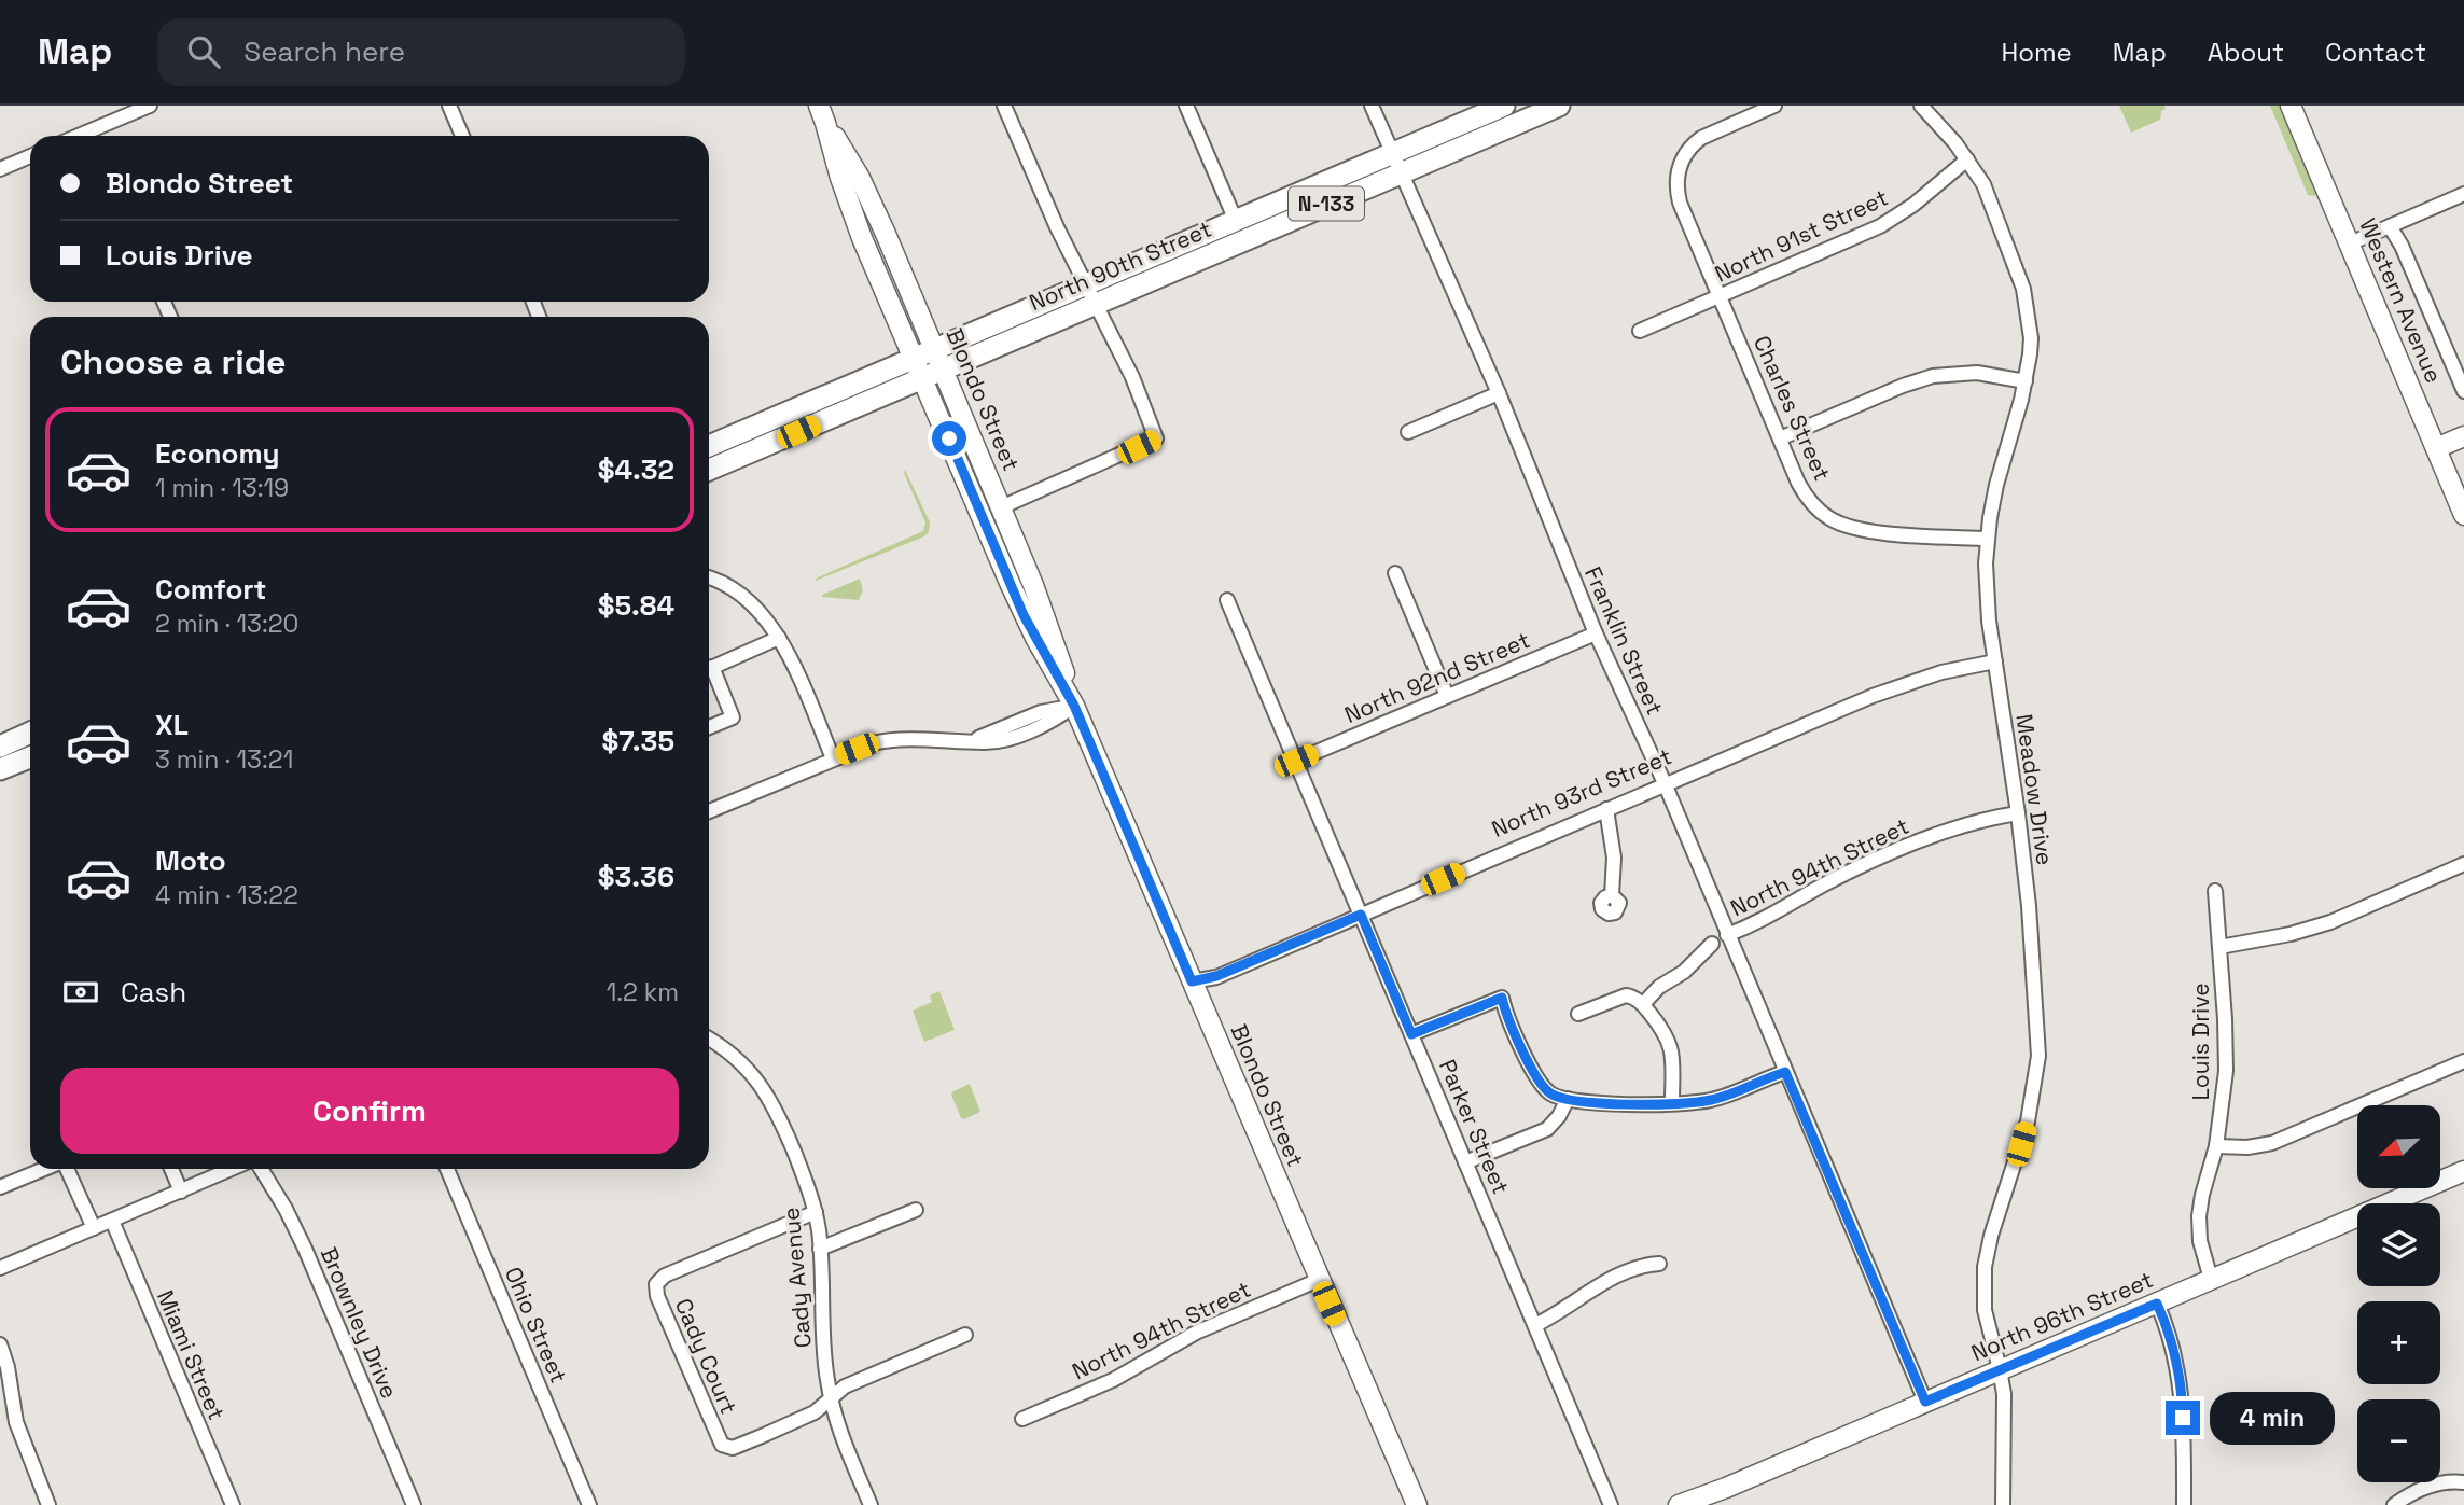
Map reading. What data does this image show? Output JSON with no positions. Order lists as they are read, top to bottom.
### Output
{
  "streets": {
    "main road": [
      "N-133",
      "North 90th Street",
      "Western Avenue",
      "Blondo Street",
      "North 96th Street"
    ],
    "street": [
      "North 91st Street",
      "Charles Street",
      "Franklin Street",
      "North 92nd Street",
      "Meadow Drive",
      "North 93rd Street",
      "North 94th Street",
      "Louis Drive",
      "Parker Street",
      "Cady Avenue",
      "Brownley Drive",
      "Ohio Street",
      "Miami Street",
      "Cady Court"
    ]
  },
  "crossings": [
    ["North 91st Street", "Charles Street"],
    ["North 91st Street", "Meadow Drive"],
    ["North 90th Street", "Blondo Street"],
    ["North 90th Street", "Franklin Street"],
    ["Blondo Street", "North 93rd Street"],
    ["Blondo Street", "North 94th Street"],
    ["Charles Street", "Meadow Drive"],
    ["Franklin Street", "North 92nd Street"],
    ["Franklin Street", "North 93rd Street"],
    ["Franklin Street", "North 94th Street"],
    ["Franklin Street", "North 96th Street"],
    ["North 92nd Street", "Parker Street"],
    ["Meadow Drive", "North 93rd Street"],
    ["Meadow Drive", "North 94th Street"],
    ["Meadow Drive", "North 96th Street"],
    ["North 93rd Street", "Parker Street"],
    ["Louis Drive", "North 96th Street"],
    ["Cady Avenue", "Cady Court"]
  ],
  "north": "bottom left",
  "page": {
    "header": "Map",
    "search": "Search here",
    "nav": [
      "Home",
      "Map",
      "About",
      "Contact"
    ],
    "banner": ["Blondo Street", "Louis Drive"],
    "heading": "Choose a ride",
    "list": [
      {
        "name": "Economy",
        "note": "1 min · 13:19",
        "value": "$4.32"
      },
      {
        "name": "Comfort",
        "note": "2 min · 13:20",
        "value": "$5.84"
      },
      {
        "name": "XL",
        "note": "3 min · 13:21",
        "value": "$7.35"
      },
      {
        "name": "Moto",
        "note": "4 min · 13:22",
        "value": "$3.36"
      }
    ],
    "pay": ["Cash", "1.2 km"],
    "buttons": "Confirm",
    "map_buttons": ["+", "−"],
    "bubble": "4 min"
  }
}
